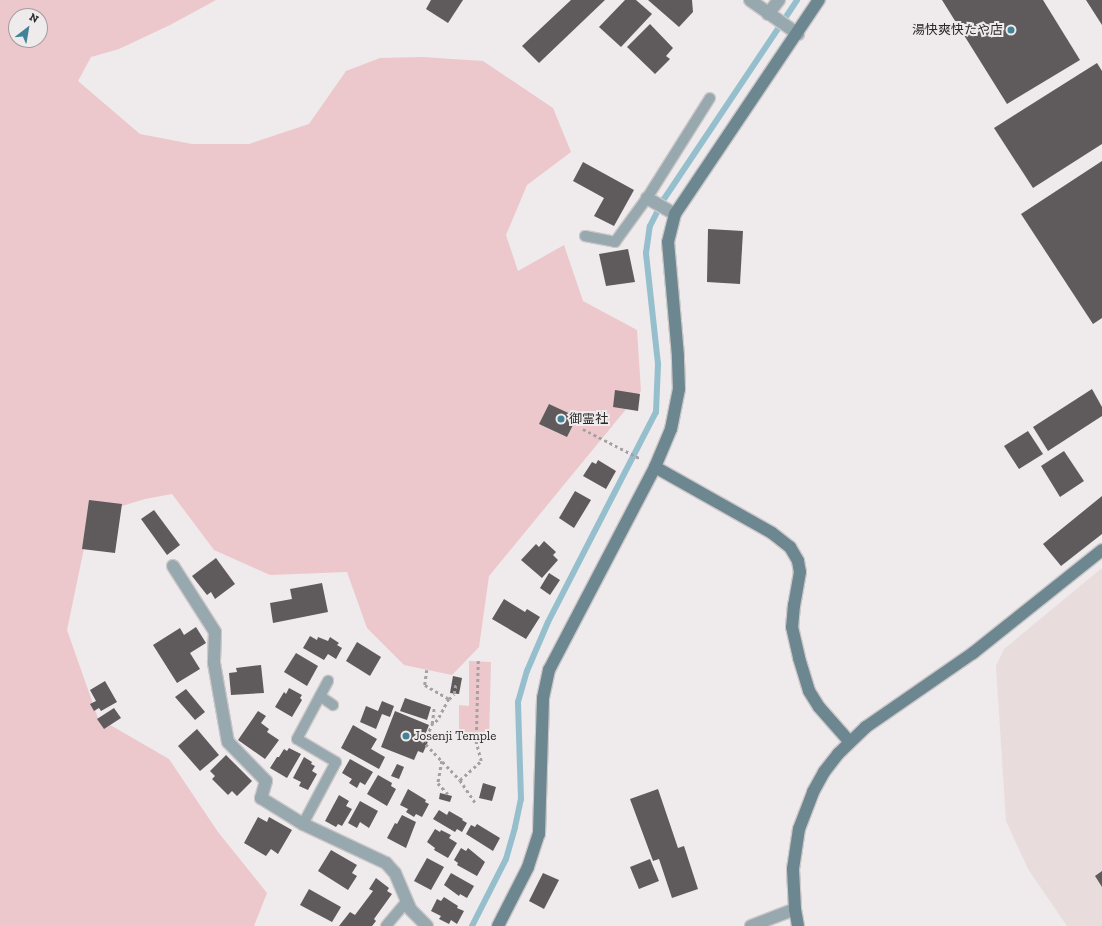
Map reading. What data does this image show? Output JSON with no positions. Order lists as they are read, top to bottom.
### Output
{
  "places": ["湯快爽快たや店", "御霊社", "Josenji Temple"],
  "north": "top right"
}
